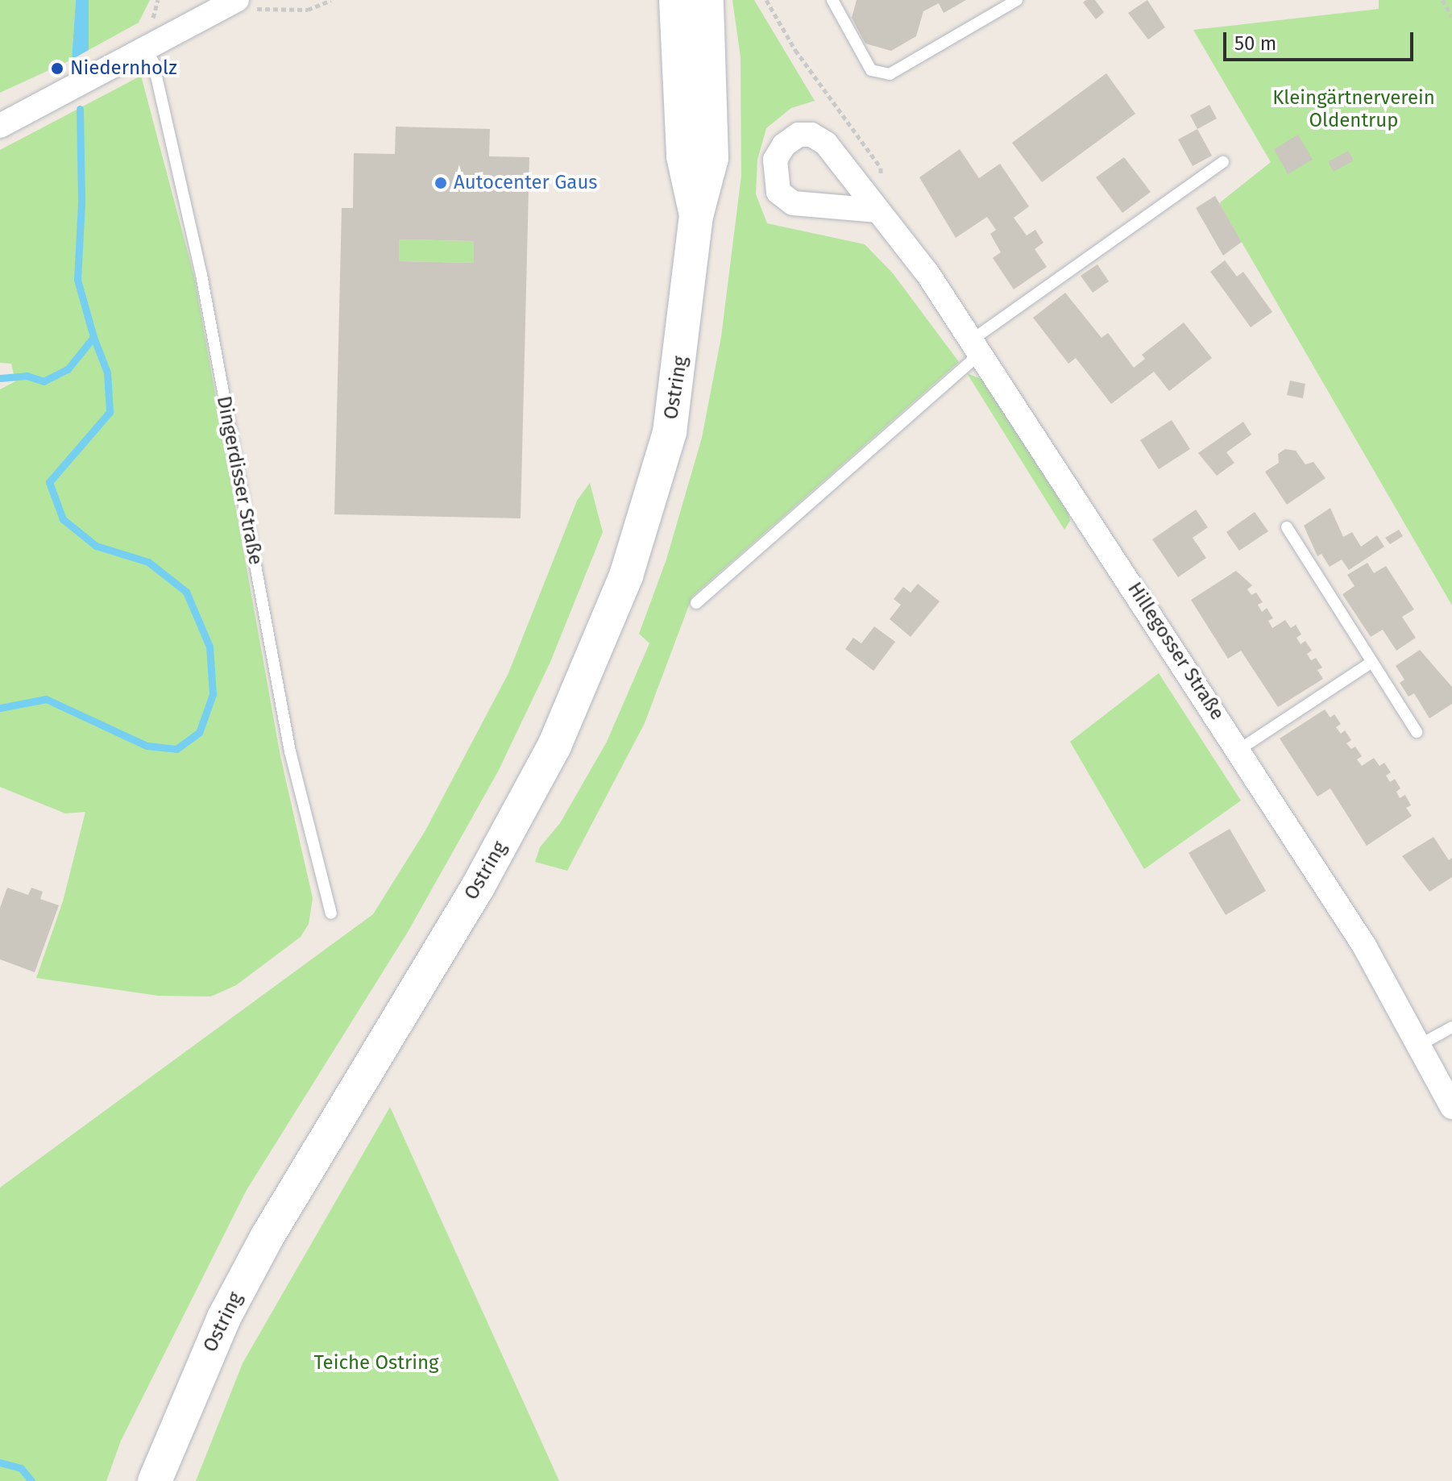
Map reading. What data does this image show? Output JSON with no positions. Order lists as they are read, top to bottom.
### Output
{
  "streets": {
    "main road": ["Ostring"],
    "street": ["Hillegosser Straße"],
    "lane": ["Dingerdisser Straße"]
  },
  "parks": ["Kleingärtnerverein Oldentrup", "Teiche Ostring"],
  "places": ["Niedernholz", "Autocenter Gaus"],
  "scale_bar": "50 m"
}
